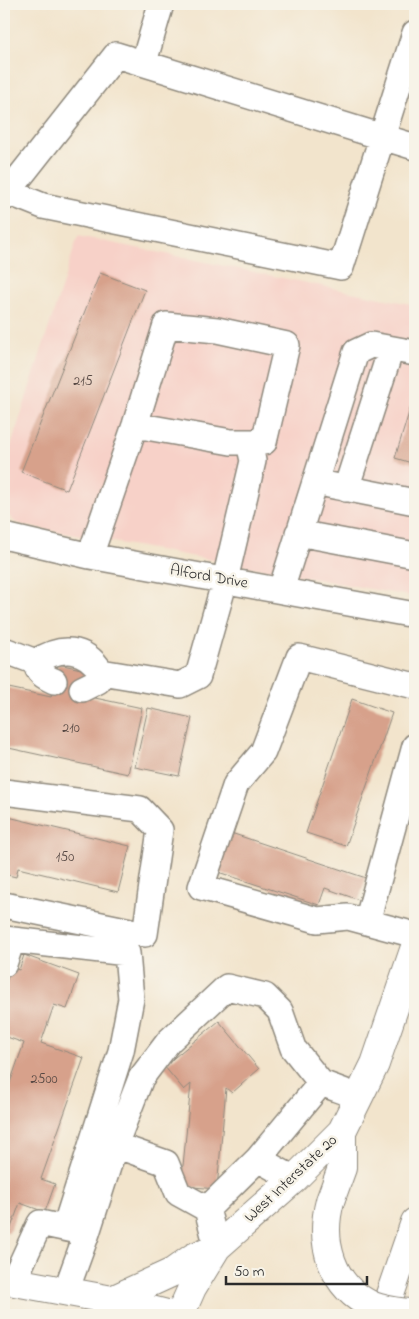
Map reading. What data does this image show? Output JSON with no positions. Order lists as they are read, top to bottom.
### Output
{
  "streets": {
    "main road": ["West Interstate 20"],
    "street": ["Alford Drive"]
  },
  "house_numbers": [
    "215",
    "210",
    "150",
    "2500"
  ],
  "scale_bar": "50 m"
}
